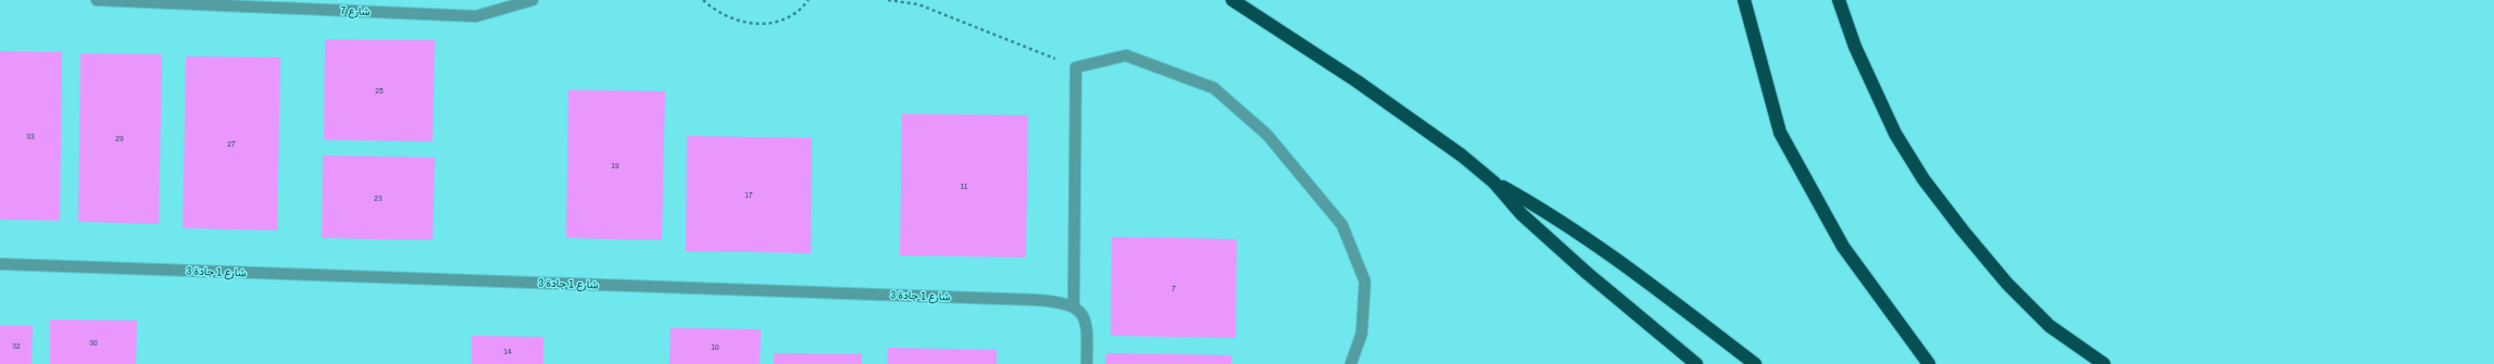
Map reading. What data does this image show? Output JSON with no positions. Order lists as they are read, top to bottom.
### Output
{
  "streets": {
    "street": ["شارع 7", "شارع 1 جادة 3"]
  },
  "house_numbers": [
    "25",
    "33",
    "29",
    "27",
    "19",
    "11",
    "17",
    "23",
    "7",
    "30",
    "32",
    "10",
    "14"
  ]
}
